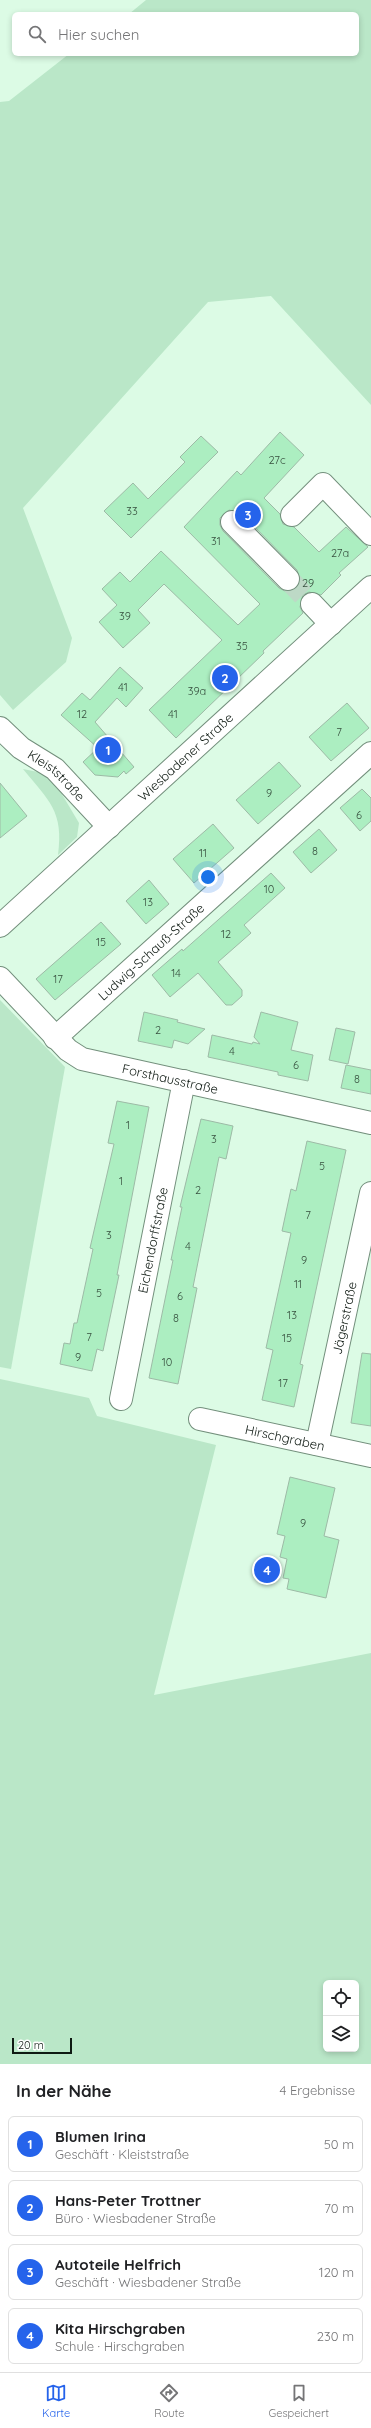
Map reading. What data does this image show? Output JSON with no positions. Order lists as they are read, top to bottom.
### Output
{
  "streets": {
    "street": [
      "Wiesbadener Straße",
      "Kleiststraße",
      "Ludwig-Schauß-Straße",
      "Forsthausstraße",
      "Eichendorffstraße",
      "Jägerstraße",
      "Hirschgraben"
    ]
  },
  "crossings": [
    ["Wiesbadener Straße", "Kleiststraße"],
    ["Ludwig-Schauß-Straße", "Forsthausstraße"],
    ["Forsthausstraße", "Eichendorffstraße"],
    ["Jägerstraße", "Hirschgraben"]
  ],
  "house_numbers": [
    "27c",
    "33",
    "31",
    "27a",
    "29",
    "39",
    "35",
    "41",
    "39a",
    "12",
    "41",
    "7",
    "9",
    "6",
    "8",
    "11",
    "10",
    "13",
    "12",
    "15",
    "14",
    "17",
    "2",
    "4",
    "6",
    "8",
    "1",
    "3",
    "5",
    "1",
    "2",
    "7",
    "3",
    "4",
    "9",
    "11",
    "5",
    "6",
    "13",
    "8",
    "7",
    "15",
    "9",
    "10",
    "17",
    "9"
  ],
  "scale_bar": "20 m",
  "page": {
    "search": "Hier suchen",
    "pins": [
      "3",
      "2",
      "1",
      "4"
    ],
    "scale": "20 m",
    "heading": ["In der Nähe", "4 Ergebnisse"],
    "list": [
      {
        "mark": "1",
        "name": "Blumen Irina",
        "note": "Geschäft · Kleiststraße",
        "value": "50 m"
      },
      {
        "mark": "2",
        "name": "Hans-Peter Trottner",
        "note": "Büro · Wiesbadener Straße",
        "value": "70 m"
      },
      {
        "mark": "3",
        "name": "Autoteile Helfrich",
        "note": "Geschäft · Wiesbadener Straße",
        "value": "120 m"
      },
      {
        "mark": "4",
        "name": "Kita Hirschgraben",
        "note": "Schule · Hirschgraben",
        "value": "230 m"
      }
    ],
    "nav": ["Karte", "Route", "Gespeichert"]
  }
}
